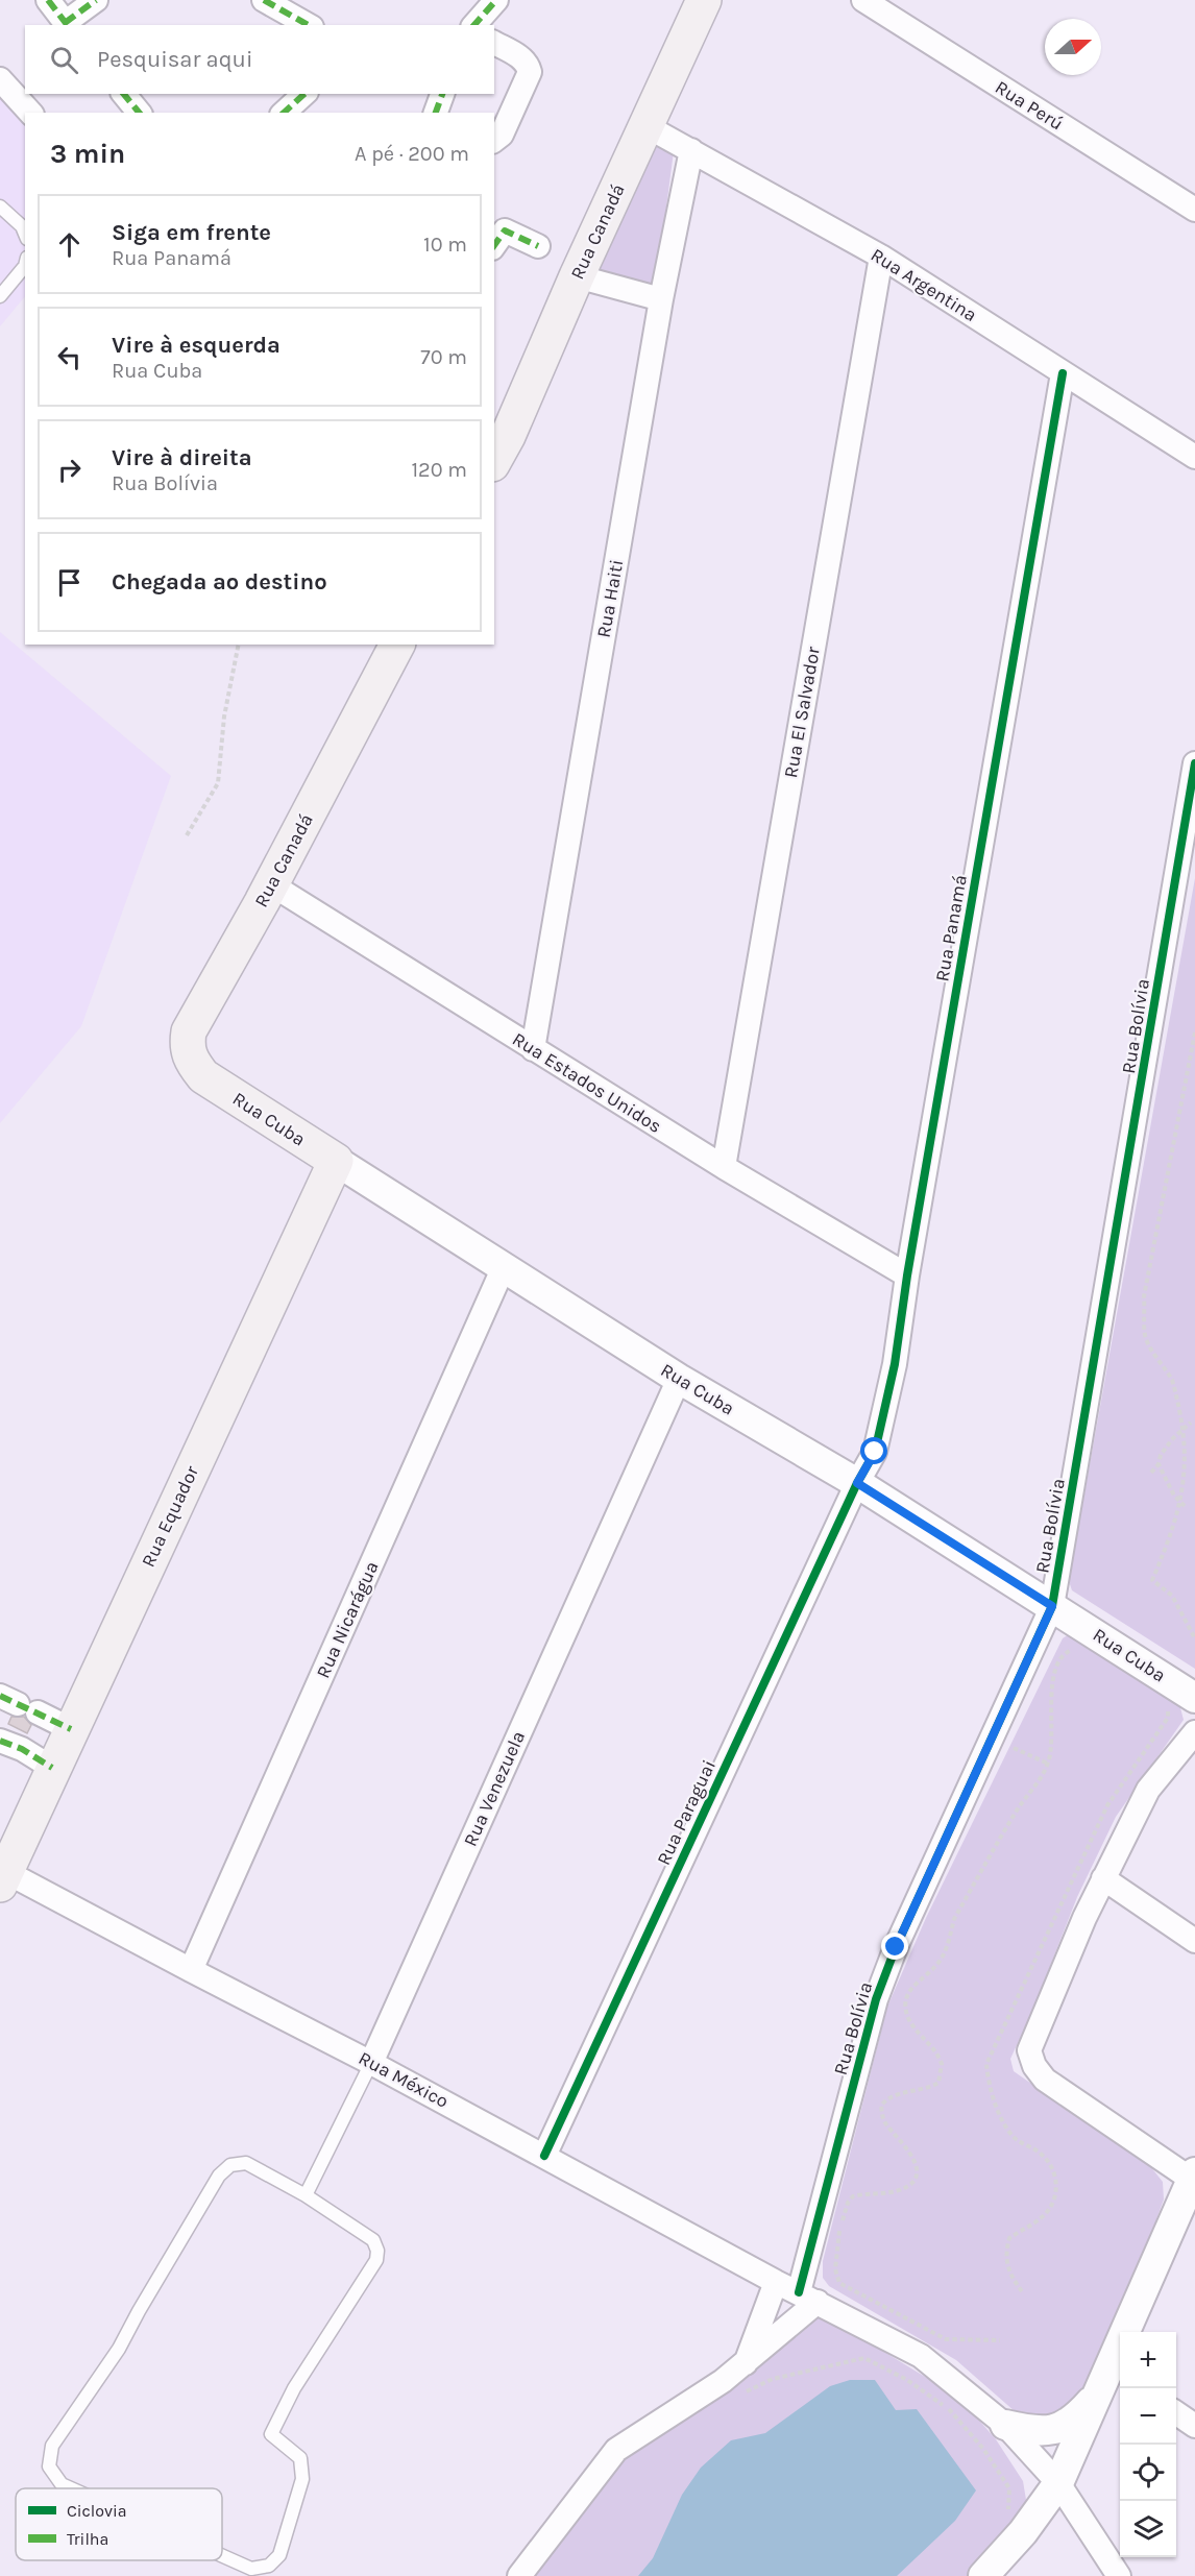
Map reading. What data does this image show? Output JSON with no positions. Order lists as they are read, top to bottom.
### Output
{
  "streets": {
    "main road": ["Rua Canadá", "Rua Cuba", "Rua Equador"],
    "street": [
      "Rua Perú",
      "Rua Argentina",
      "Rua Haiti",
      "Rua El Salvador",
      "Rua Panamá",
      "Rua Bolívia",
      "Rua Estados Unidos",
      "Rua Nicarágua",
      "Rua Venezuela",
      "Rua Paraguai",
      "Rua México"
    ]
  },
  "crossings": [
    ["Rua Canadá", "Rua Argentina"],
    ["Rua Canadá", "Rua Estados Unidos"],
    ["Rua Canadá", "Rua Cuba"],
    ["Rua Argentina", "Rua Haiti"],
    ["Rua Argentina", "Rua El Salvador"],
    ["Rua Argentina", "Rua Panamá"],
    ["Rua Haiti", "Rua Estados Unidos"],
    ["Rua El Salvador", "Rua Estados Unidos"],
    ["Rua Panamá", "Rua Estados Unidos"],
    ["Rua Panamá", "Rua Cuba"],
    ["Rua Panamá", "Rua Paraguai"],
    ["Rua Bolívia", "Rua Cuba"],
    ["Rua Bolívia", "Rua México"],
    ["Rua Cuba", "Rua Equador"],
    ["Rua Cuba", "Rua Nicarágua"],
    ["Rua Cuba", "Rua Venezuela"],
    ["Rua Cuba", "Rua Paraguai"],
    ["Rua Equador", "Rua México"],
    ["Rua Nicarágua", "Rua México"],
    ["Rua Venezuela", "Rua México"],
    ["Rua Paraguai", "Rua México"]
  ],
  "legend": ["Ciclovia", "Trilha"],
  "north": "right",
  "page": {
    "search": "Pesquisar aqui",
    "heading": ["3 min", "A pé · 200 m"],
    "list": [
      ["Siga em frente", "Rua Panamá", "10 m"],
      ["Vire à esquerda", "Rua Cuba", "70 m"],
      ["Vire à direita", "Rua Bolívia", "120 m"],
      "Chegada ao destino"
    ],
    "map_buttons": ["+", "−"]
  }
}
